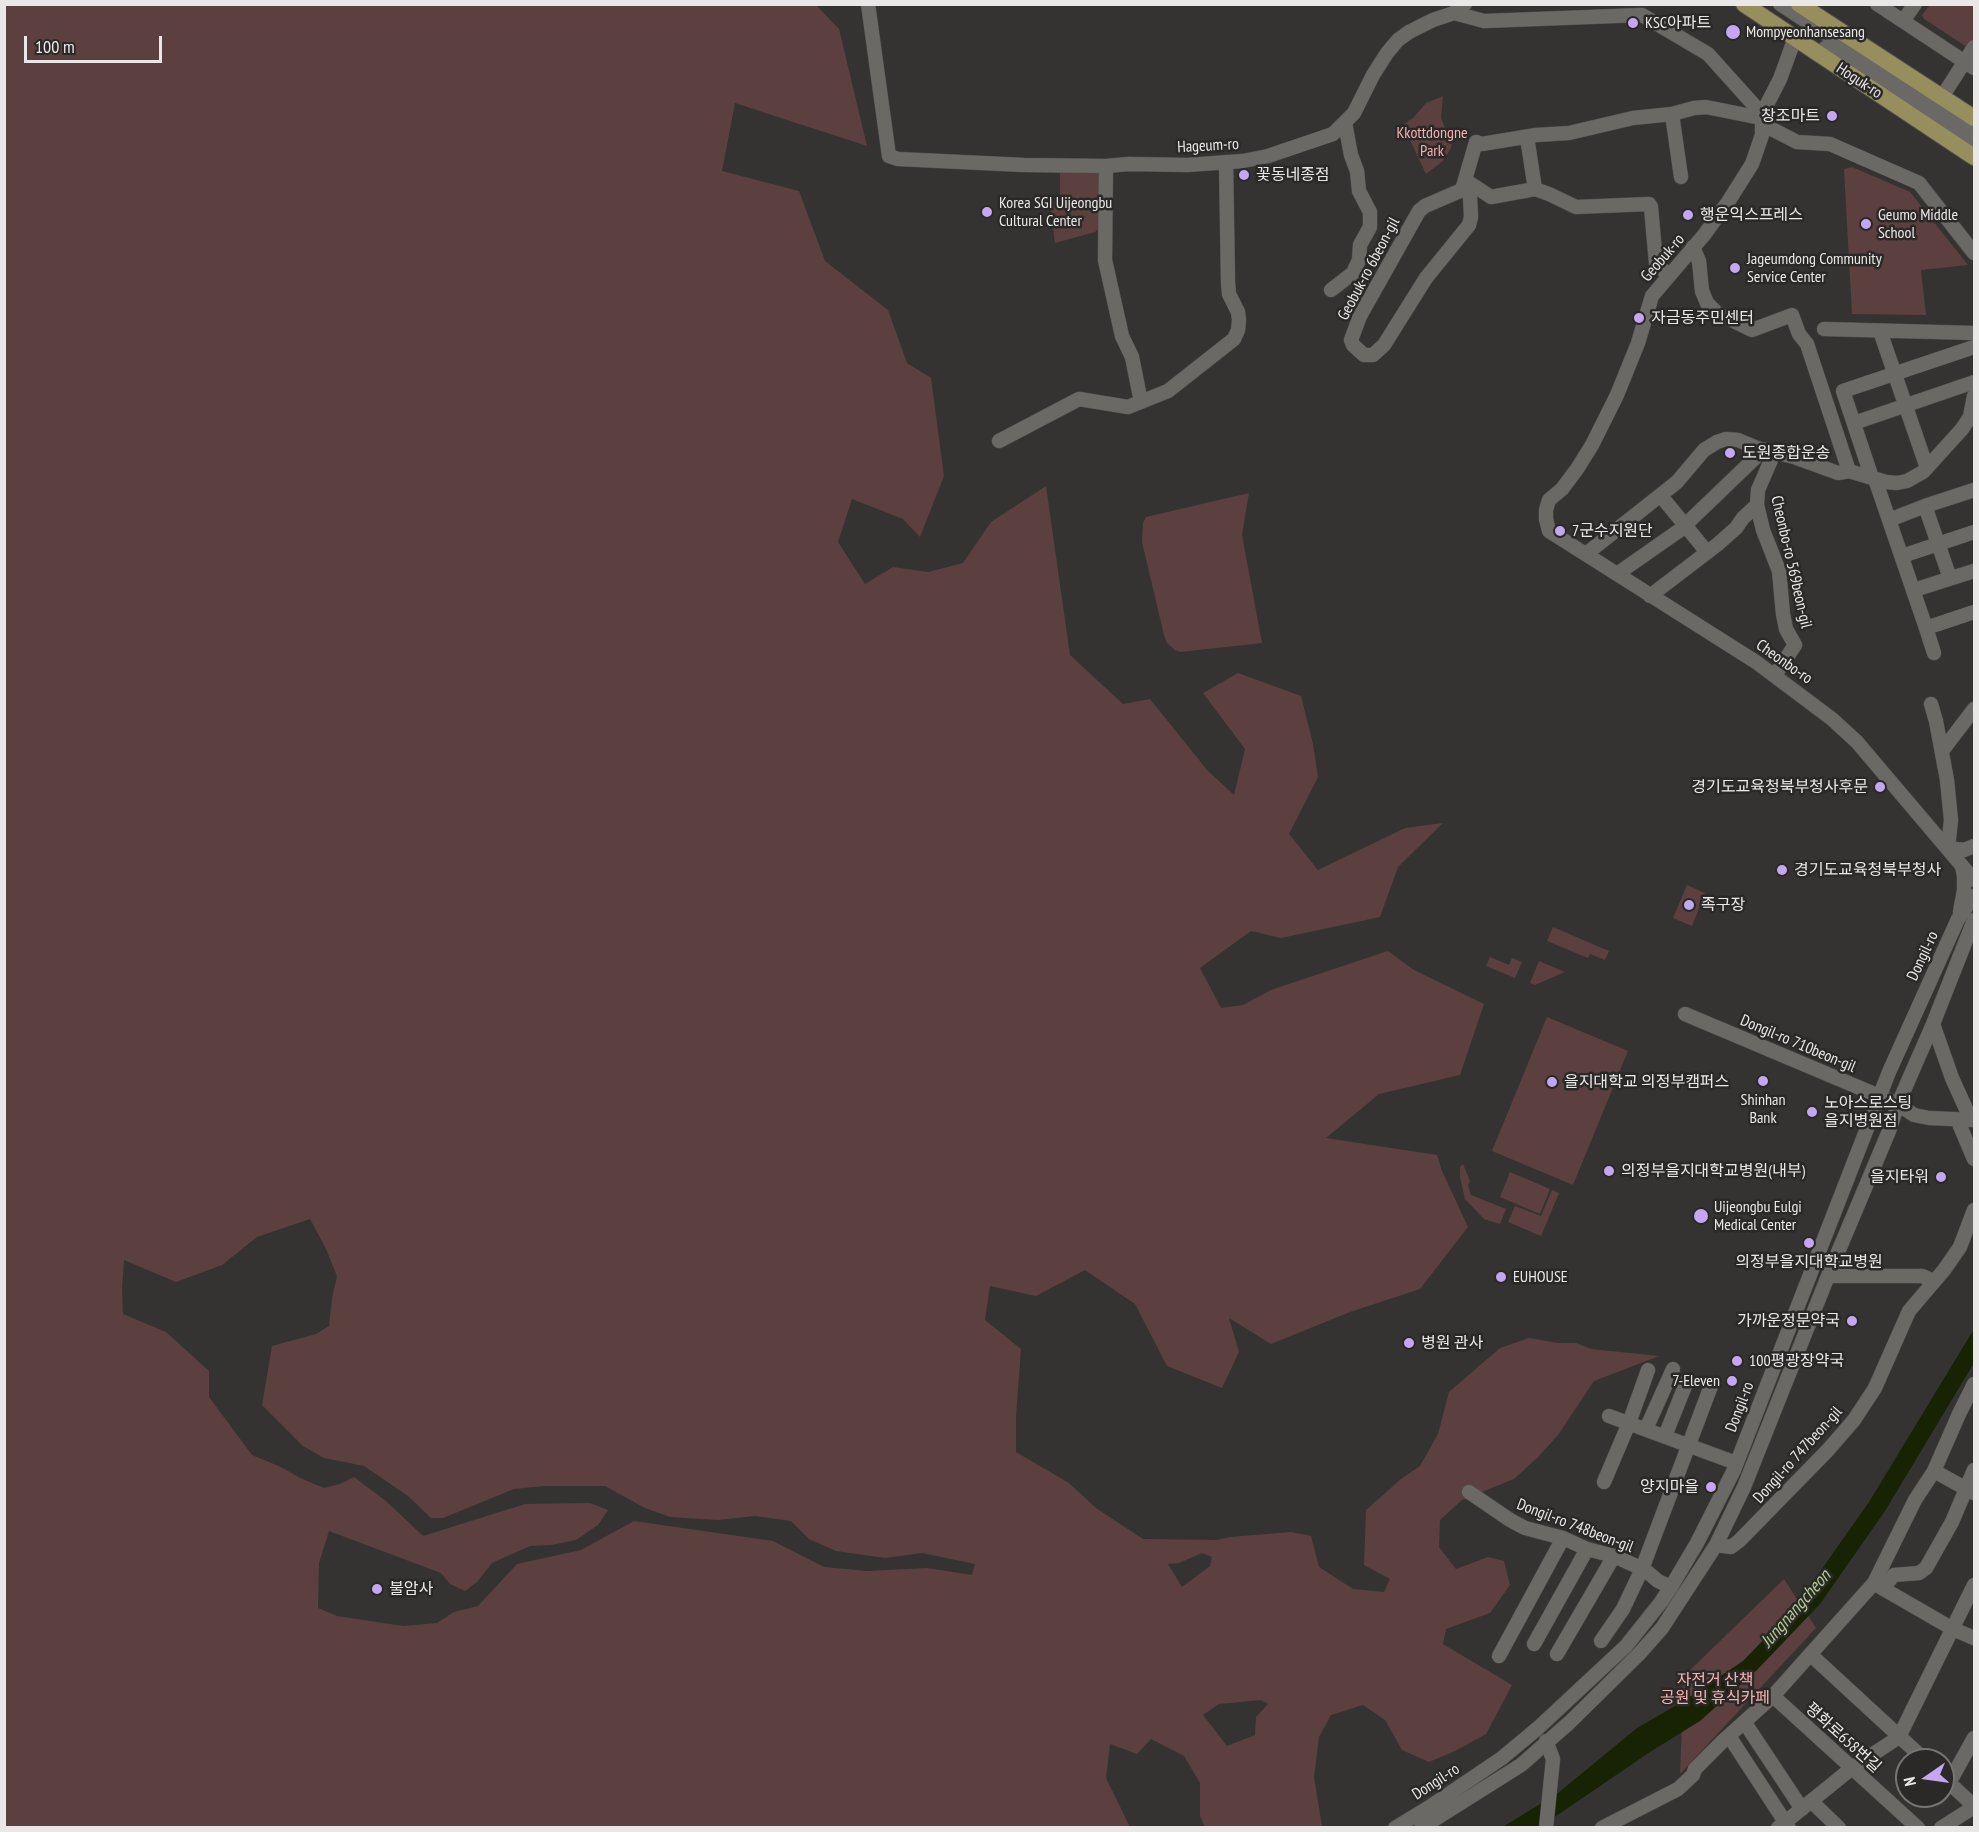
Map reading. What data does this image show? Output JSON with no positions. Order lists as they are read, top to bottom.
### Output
{
  "streets": {
    "main road": ["Hoguk-ro"],
    "street": [
      "Hageum-ro",
      "Geobuk-ro",
      "Geobuk-ro 6beon-gil",
      "Cheonbo-ro 569beon-gil",
      "Cheonbo-ro",
      "Dongil-ro",
      "Dongil-ro 710beon-gil",
      "Dongil-ro 747beon-gil",
      "Dongil-ro 748beon-gil",
      "평화로658번길"
    ]
  },
  "crossings": [
    ["Hoguk-ro", "Geobuk-ro"],
    ["Geobuk-ro", "Cheonbo-ro"],
    ["Cheonbo-ro 569beon-gil", "Cheonbo-ro"],
    ["Dongil-ro", "Dongil-ro 710beon-gil"],
    ["Dongil-ro", "Dongil-ro 747beon-gil"],
    ["Dongil-ro", "Dongil-ro 748beon-gil"]
  ],
  "water": ["Jungnangcheon"],
  "parks": ["Kkottdongne Park", "자전거 산책 공원 및 휴식카페"],
  "places": [
    "KSC아파트",
    "Mompyeonhansesang",
    "창조마트",
    "꽃동네종점",
    "Korea SGI Uijeongbu Cultural Center",
    "행운익스프레스",
    "Geumo Middle School",
    "Jageumdong Community Service Center",
    "자금동주민센터",
    "도원종합운송",
    "7군수지원단",
    "경기도교육청북부청사후문",
    "경기도교육청북부청사",
    "족구장",
    "Shinhan Bank",
    "을지대학교 의정부캠퍼스",
    "노아스로스팅 을지병원점",
    "의정부을지대학교병원(내부)",
    "을지타워",
    "Uijeongbu Eulgi Medical Center",
    "의정부을지대학교병원",
    "EUHOUSE",
    "가까운정문약국",
    "병원 관사",
    "100평광장약국",
    "7-Eleven",
    "양지마을",
    "불암사"
  ],
  "scale_bar": "100 m",
  "north": "left"
}
